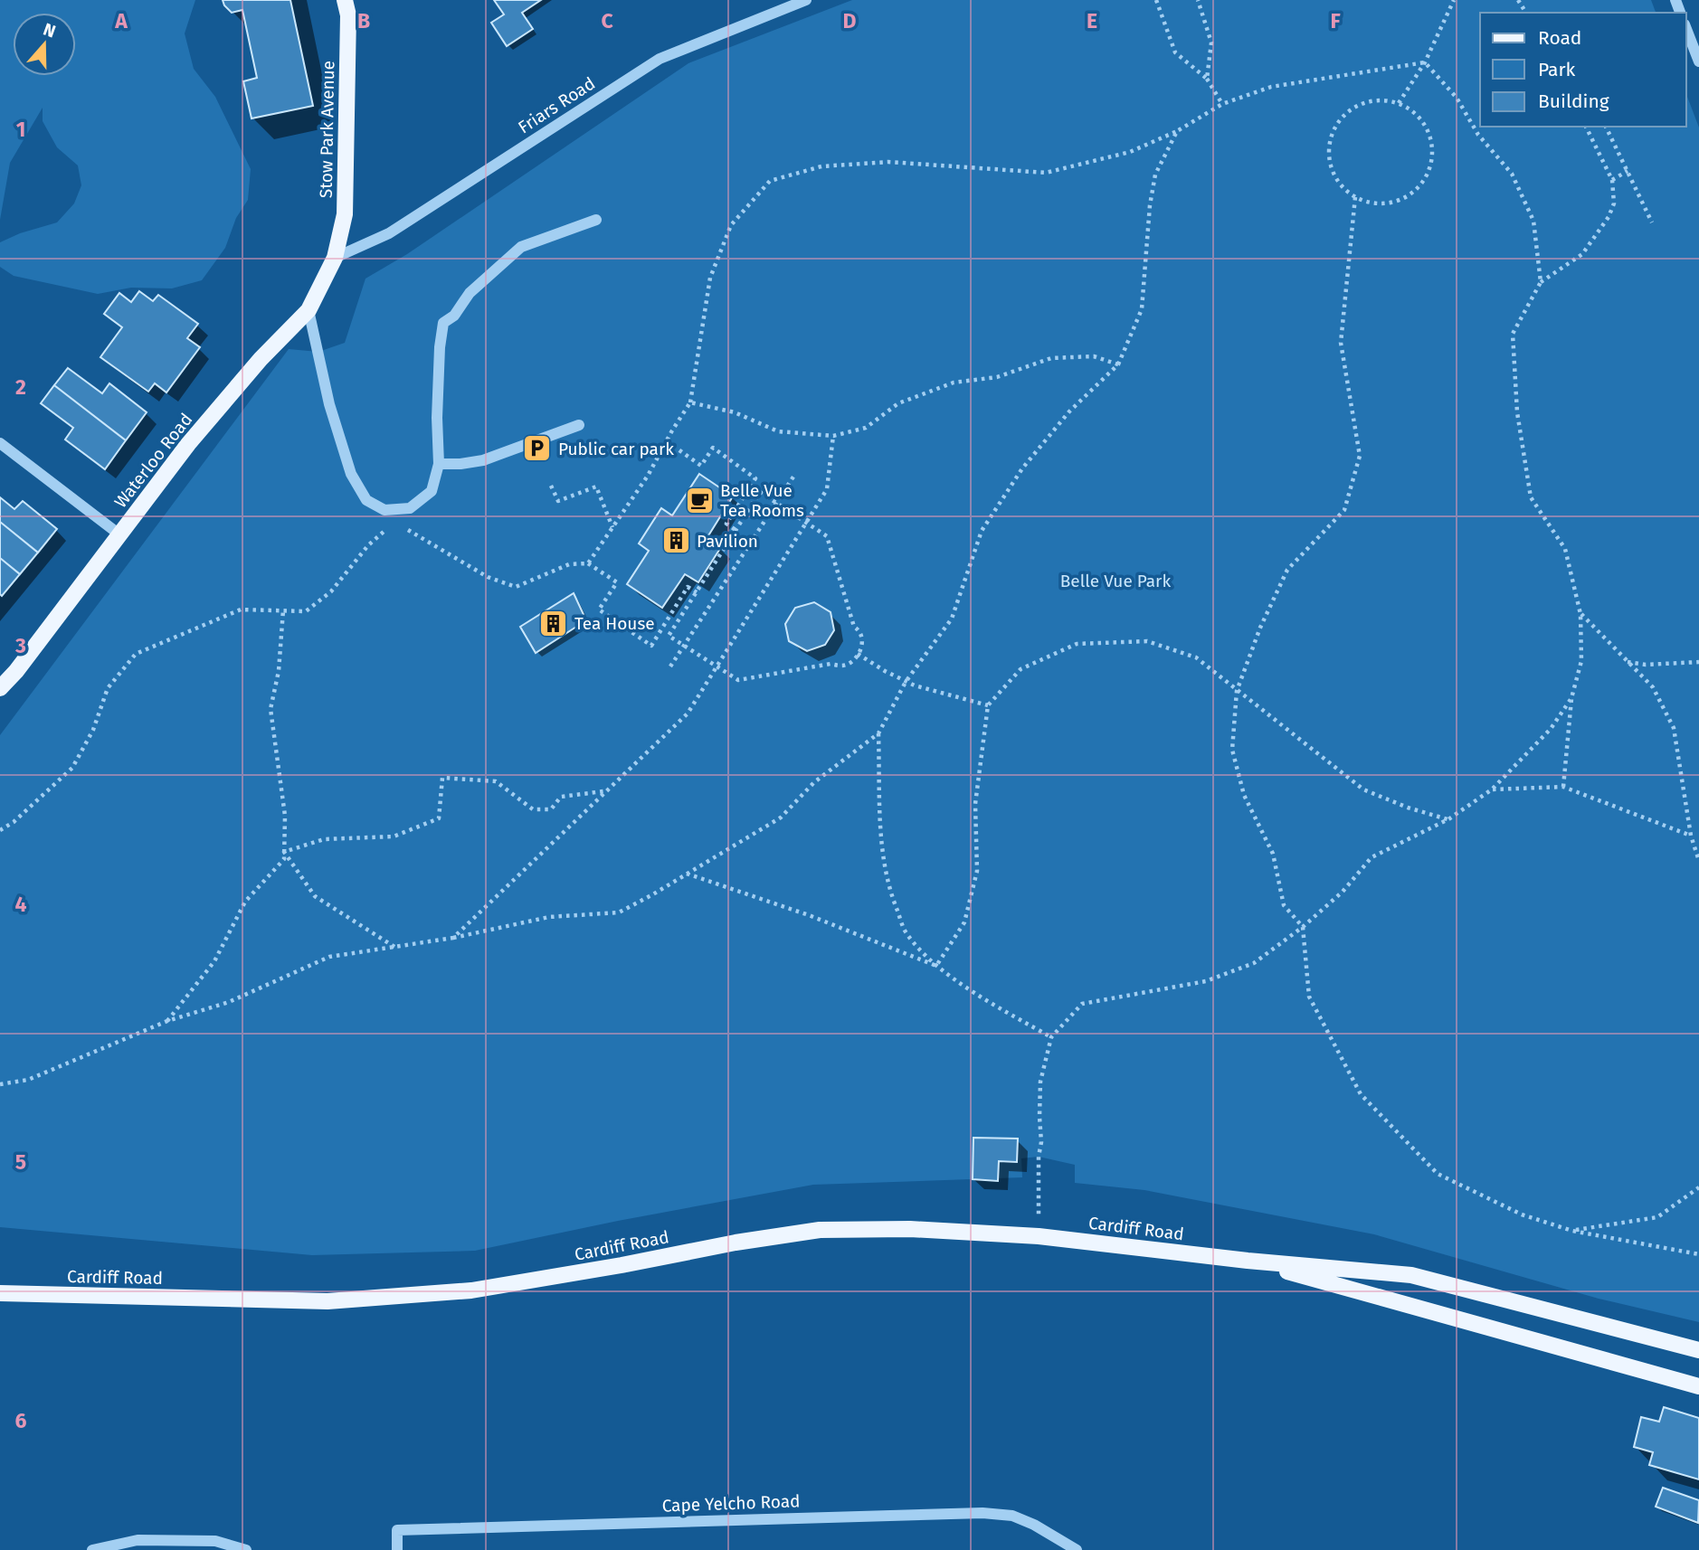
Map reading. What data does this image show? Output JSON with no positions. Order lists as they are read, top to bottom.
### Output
{
  "streets": {
    "main road": ["Stow Park Avenue", "Waterloo Road", "Cardiff Road"],
    "street": ["Friars Road", "Cape Yelcho Road"]
  },
  "crossings": [
    ["Friars Road", "Stow Park Avenue"],
    ["Friars Road", "Waterloo Road"],
    ["Stow Park Avenue", "Waterloo Road"]
  ],
  "parks": ["Belle Vue Park"],
  "places": {
    "parking": ["Public car park"],
    "cafe": ["Belle Vue Tea Rooms"],
    "building": ["Pavilion", "Tea House"]
  },
  "legend": ["Road", "Park", "Building"],
  "north": "top",
  "grid": {
    "columns": [
      "A",
      "B",
      "C",
      "D",
      "E",
      "F"
    ],
    "rows": [
      "1",
      "2",
      "3",
      "4",
      "5",
      "6"
    ]
  }
}
